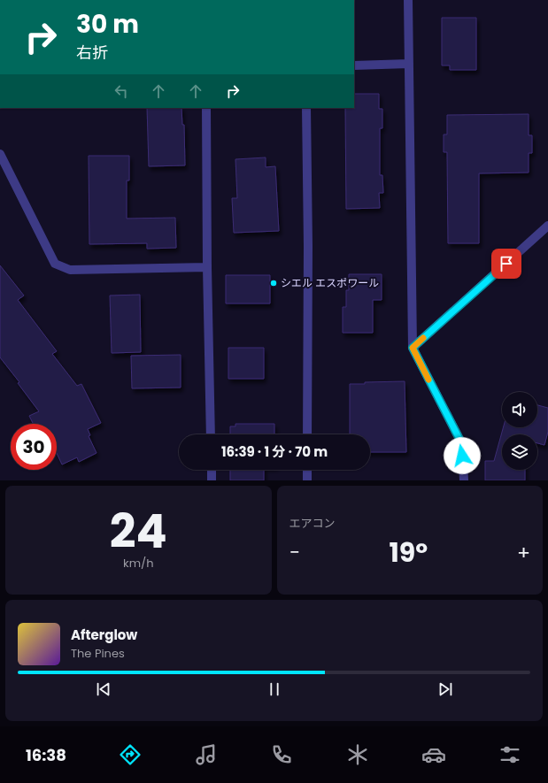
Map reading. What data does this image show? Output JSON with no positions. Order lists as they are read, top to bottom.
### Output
{
  "places": ["シエル エスポワール"],
  "page": {
    "turn": ["30 m", "右折"],
    "limit": "30",
    "trip": "16:39 · 1 分 · 70 m",
    "tile": [
      ["24", "km/h"],
      "エアコン"
    ],
    "heat": ["−", "19°", "+"],
    "song": ["Afterglow", "The Pines"],
    "tabs": "16:38"
  }
}
